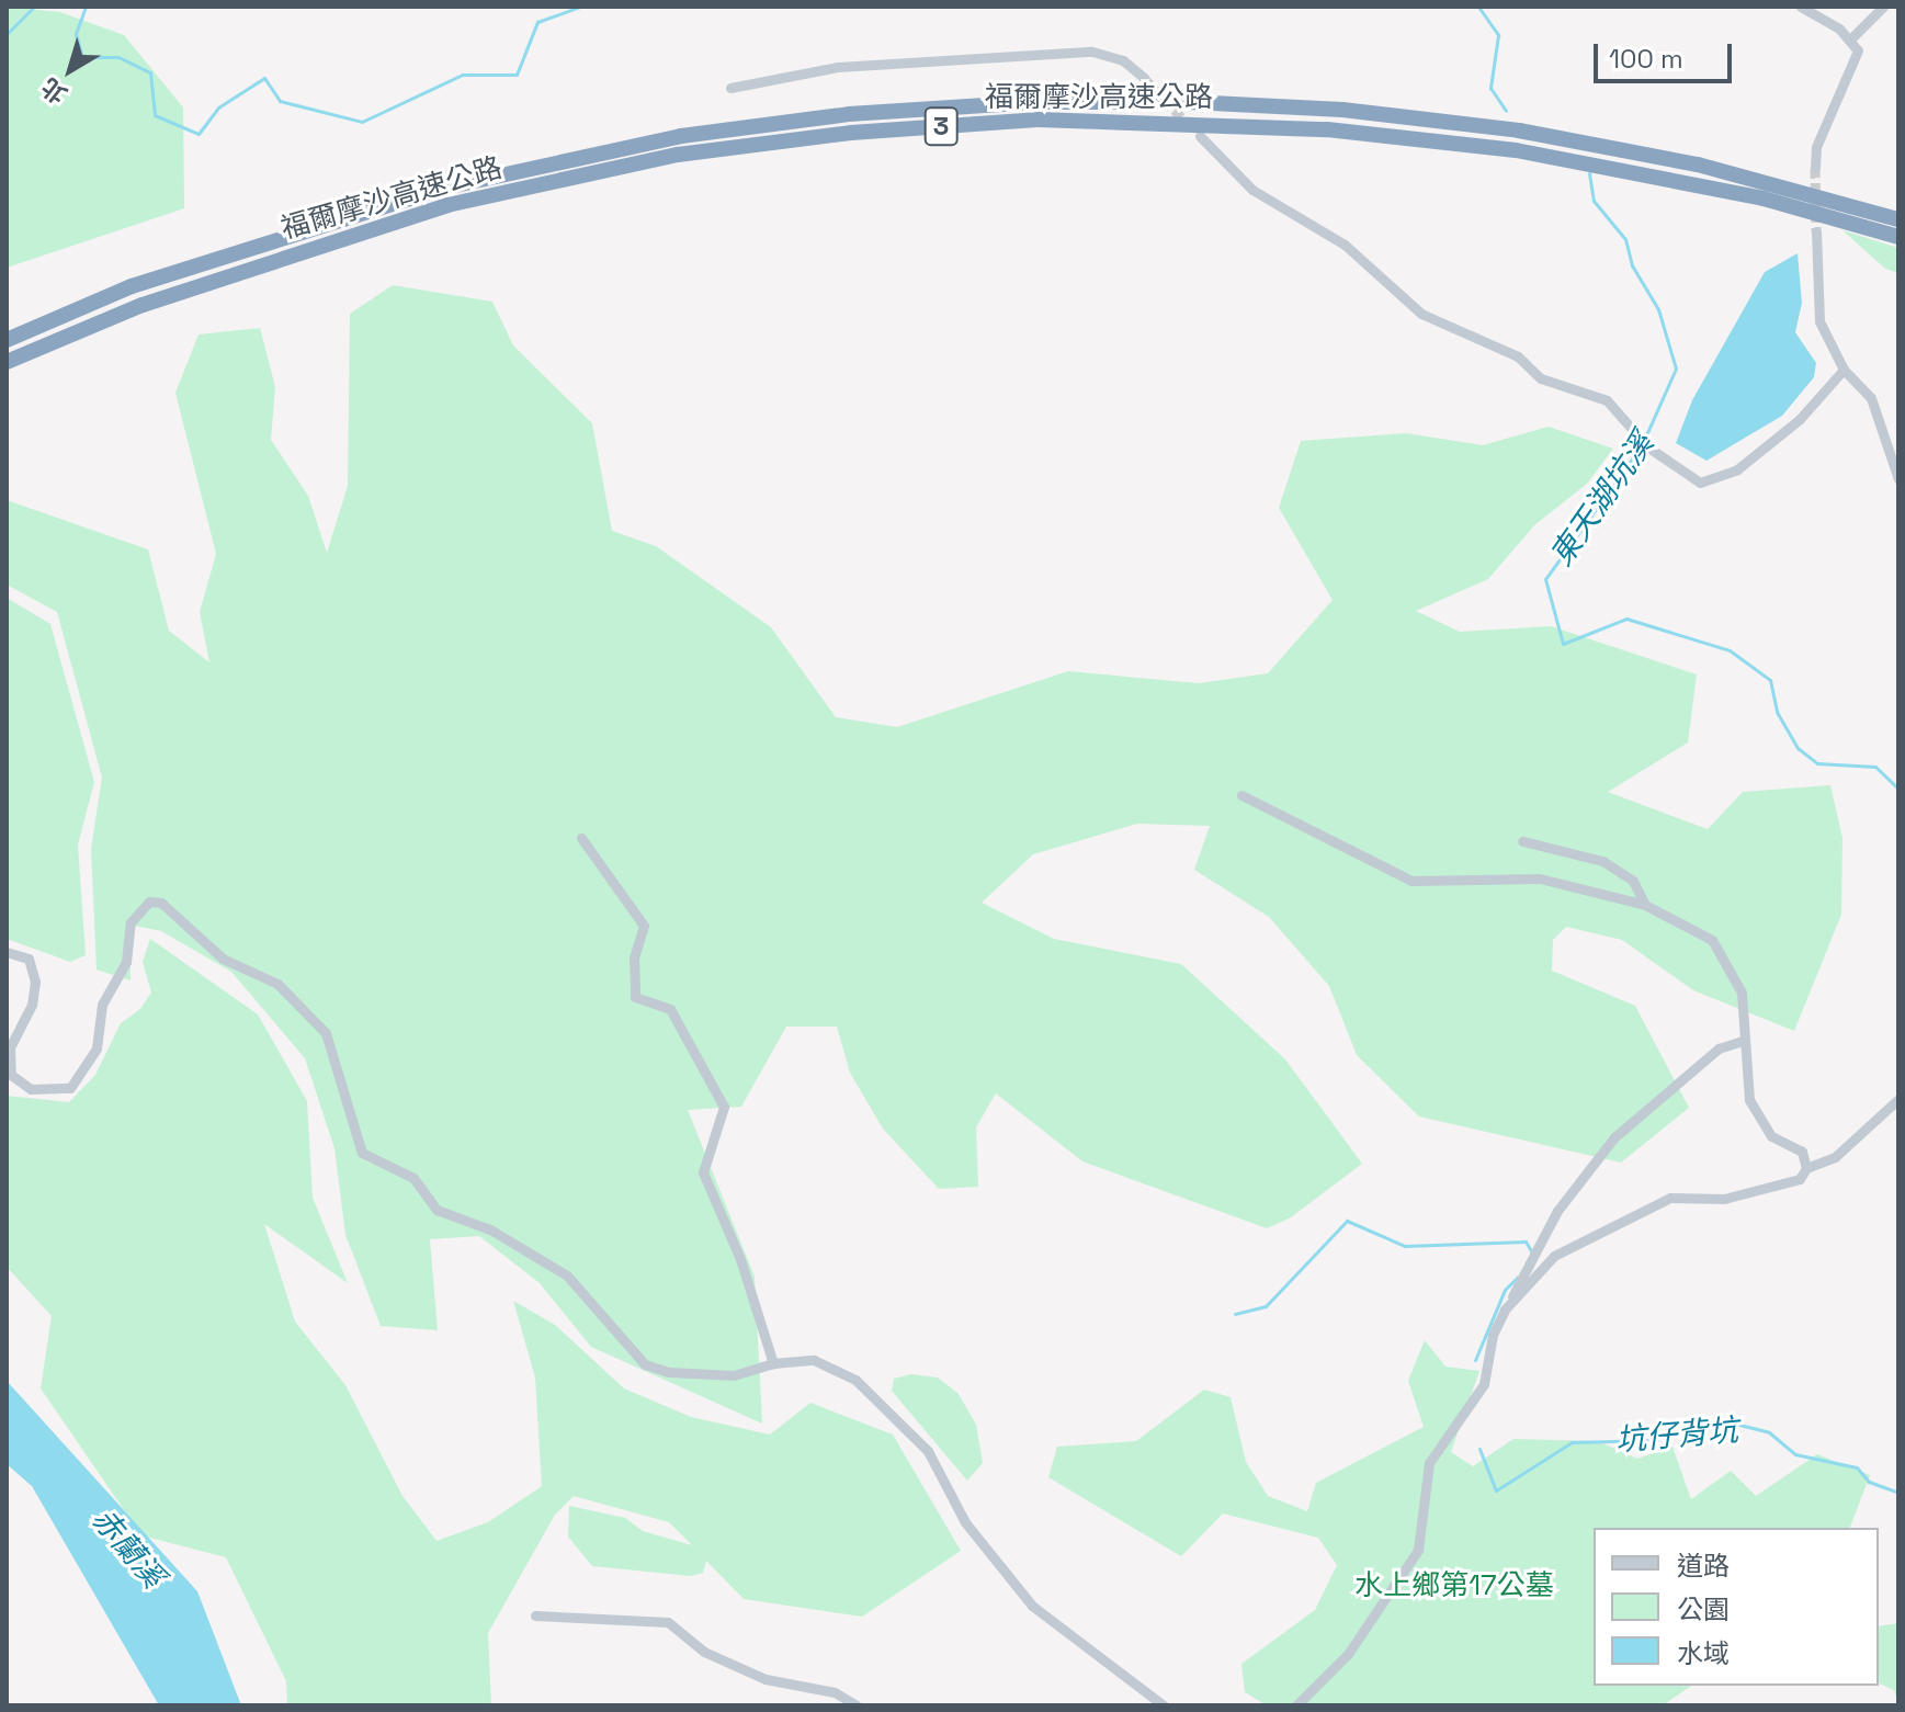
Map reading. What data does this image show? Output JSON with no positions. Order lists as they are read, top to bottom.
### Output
{
  "streets": {
    "highway": ["福爾摩沙高速公路", "3"]
  },
  "water": ["東天湖坑溪", "坑仔背坑", "赤蘭溪"],
  "parks": ["水上鄉第17公墓"],
  "legend": ["道路", "公園", "水域"],
  "scale_bar": "100 m",
  "north": "bottom left"
}
